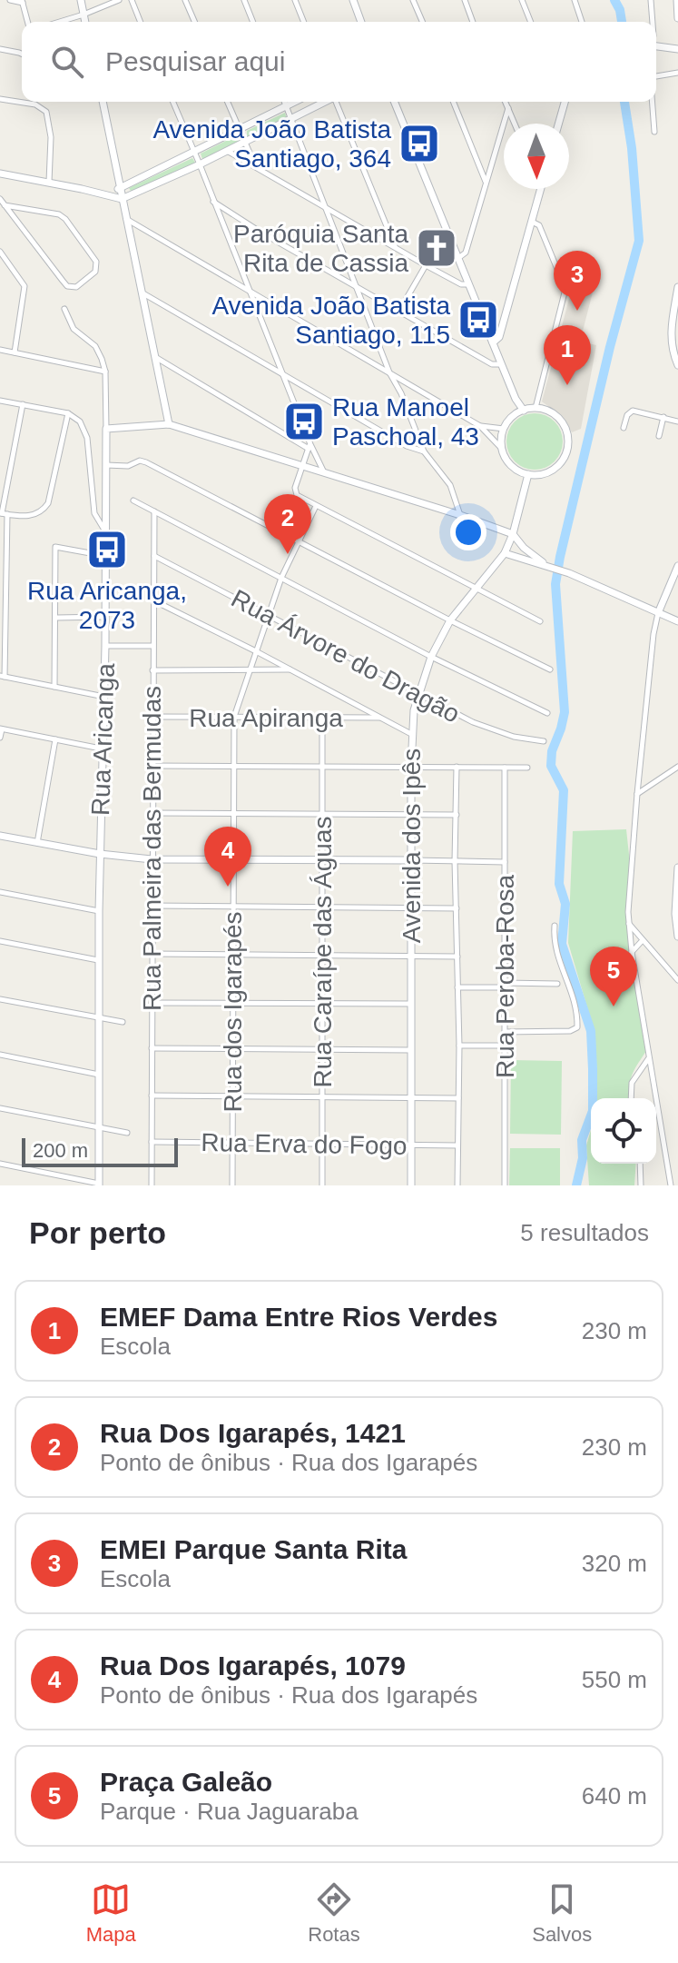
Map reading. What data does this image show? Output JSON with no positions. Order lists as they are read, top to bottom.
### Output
{
  "streets": {
    "street": [
      "Rua Árvore do Dragão",
      "Rua Apiranga",
      "Rua Aricanga",
      "Avenida dos Ipês",
      "Rua Palmeira das Bermudas",
      "Rua Caraípe das Águas",
      "Rua Peroba-Rosa",
      "Rua dos Igarapés",
      "Rua Erva do Fogo"
    ]
  },
  "crossings": [
    ["Rua Árvore do Dragão", "Avenida dos Ipês"],
    ["Rua Árvore do Dragão", "Rua Palmeira das Bermudas"],
    ["Rua Árvore do Dragão", "Rua dos Igarapés"],
    ["Rua Apiranga", "Rua Palmeira das Bermudas"],
    ["Rua Apiranga", "Rua Caraípe das Águas"],
    ["Rua Apiranga", "Rua dos Igarapés"],
    ["Avenida dos Ipês", "Rua Erva do Fogo"],
    ["Rua Palmeira das Bermudas", "Rua Erva do Fogo"],
    ["Rua Caraípe das Águas", "Rua Erva do Fogo"],
    ["Rua dos Igarapés", "Rua Erva do Fogo"]
  ],
  "places": {
    "bus stop": [
      "Avenida João Batista Santiago, 364",
      "Avenida João Batista Santiago, 115",
      "Rua Manoel Paschoal, 43",
      "Rua Aricanga, 2073"
    ],
    "church": ["Paróquia Santa Rita de Cassia"]
  },
  "scale_bar": "200 m",
  "north": "bottom",
  "page": {
    "search": "Pesquisar aqui",
    "pins": [
      "3",
      "1",
      "2",
      "4",
      "5"
    ],
    "scale": "200 m",
    "heading": ["Por perto", "5 resultados"],
    "list": [
      {
        "mark": "1",
        "name": "EMEF Dama Entre Rios Verdes",
        "note": "Escola",
        "value": "230 m"
      },
      {
        "mark": "2",
        "name": "Rua Dos Igarapés, 1421",
        "note": "Ponto de ônibus · Rua dos Igarapés",
        "value": "230 m"
      },
      {
        "mark": "3",
        "name": "EMEI Parque Santa Rita",
        "note": "Escola",
        "value": "320 m"
      },
      {
        "mark": "4",
        "name": "Rua Dos Igarapés, 1079",
        "note": "Ponto de ônibus · Rua dos Igarapés",
        "value": "550 m"
      },
      {
        "mark": "5",
        "name": "Praça Galeão",
        "note": "Parque · Rua Jaguaraba",
        "value": "640 m"
      }
    ],
    "nav": ["Mapa", "Rotas", "Salvos"]
  }
}
